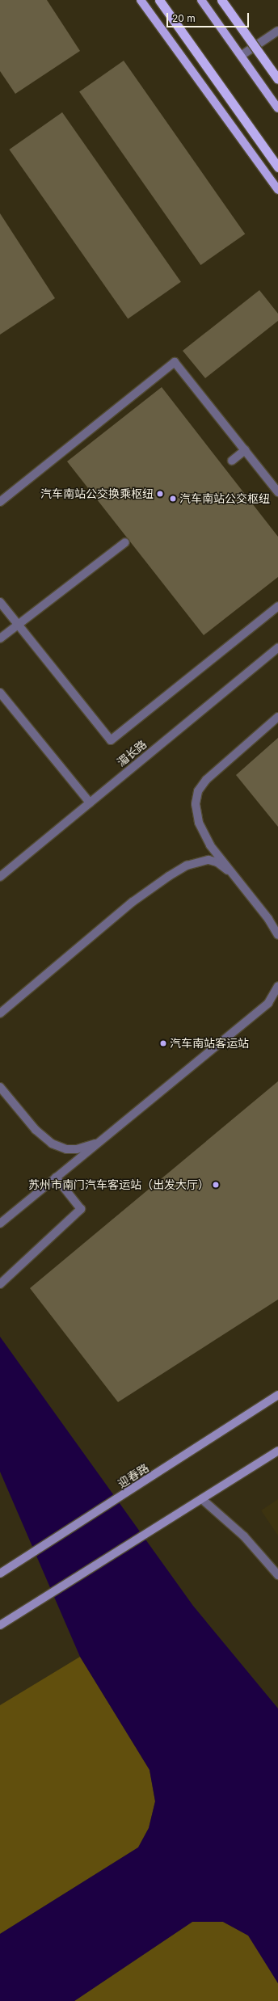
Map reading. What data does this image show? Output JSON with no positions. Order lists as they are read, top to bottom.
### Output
{
  "streets": {
    "main road": ["迎春路"],
    "street": ["湄长路"]
  },
  "places": [
    "汽车南站公交换乘枢纽",
    "汽车南站公交枢纽",
    "汽车南站客运站",
    "苏州市南门汽车客运站（出发大厅）"
  ],
  "scale_bar": "20 m"
}
